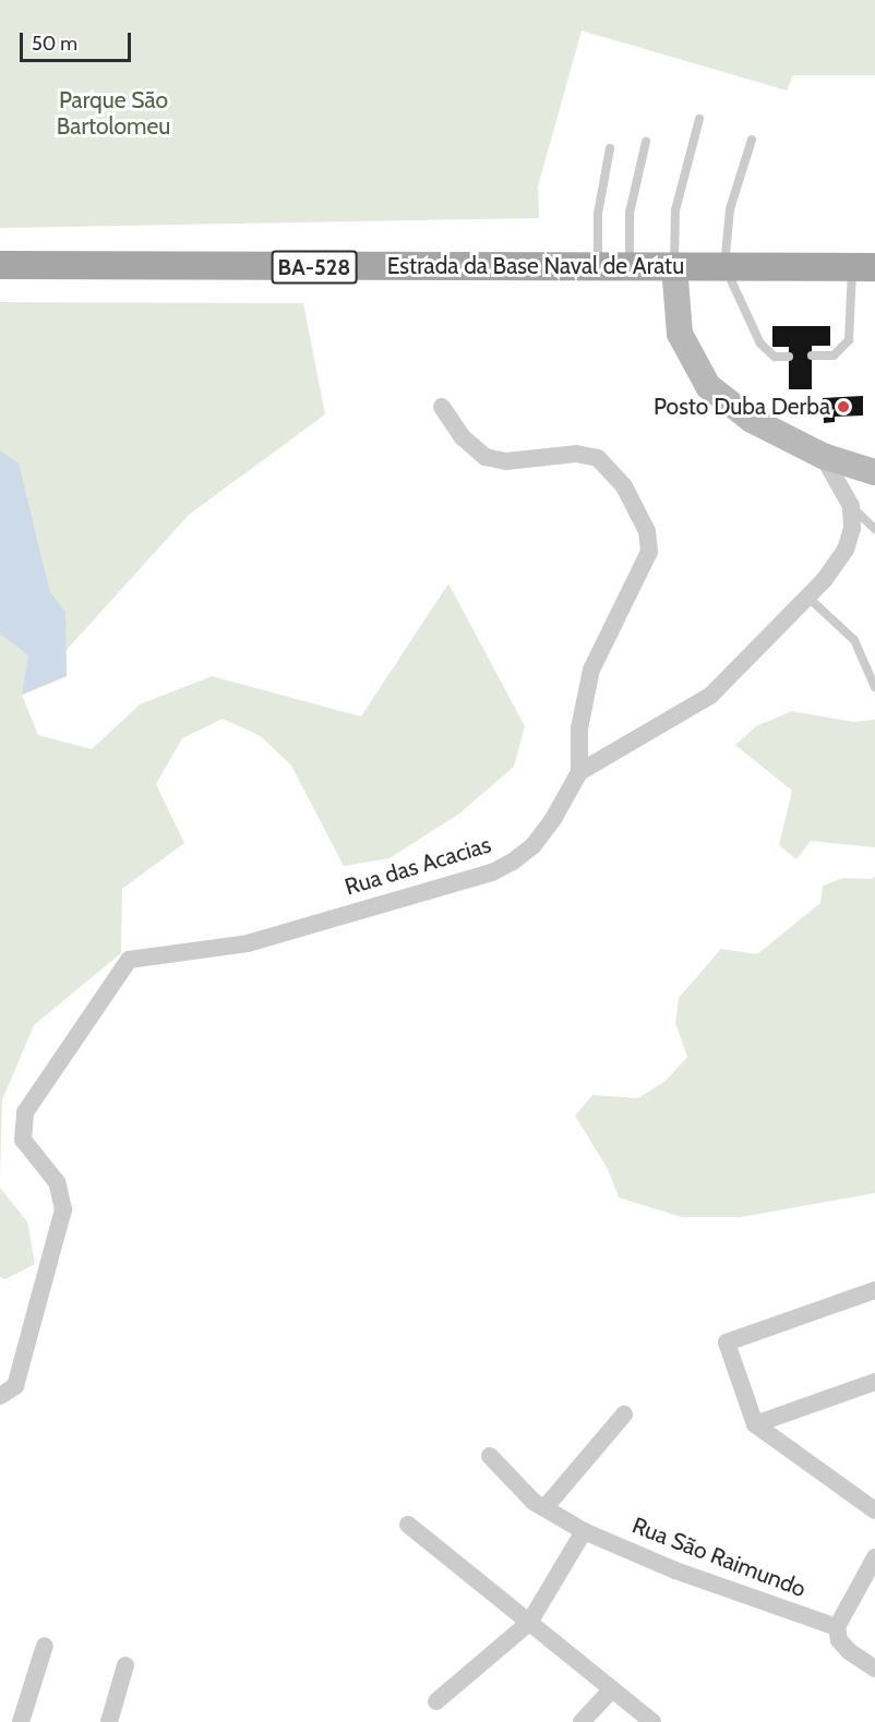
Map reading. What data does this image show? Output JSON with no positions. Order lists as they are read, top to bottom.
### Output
{
  "streets": {
    "main road": ["Estrada da Base Naval de Aratu", "BA-528"],
    "street": ["Rua das Acacias", "Rua São Raimundo"]
  },
  "parks": ["Parque São Bartolomeu"],
  "places": ["Posto Duba Derba"],
  "scale_bar": "50 m"
}
